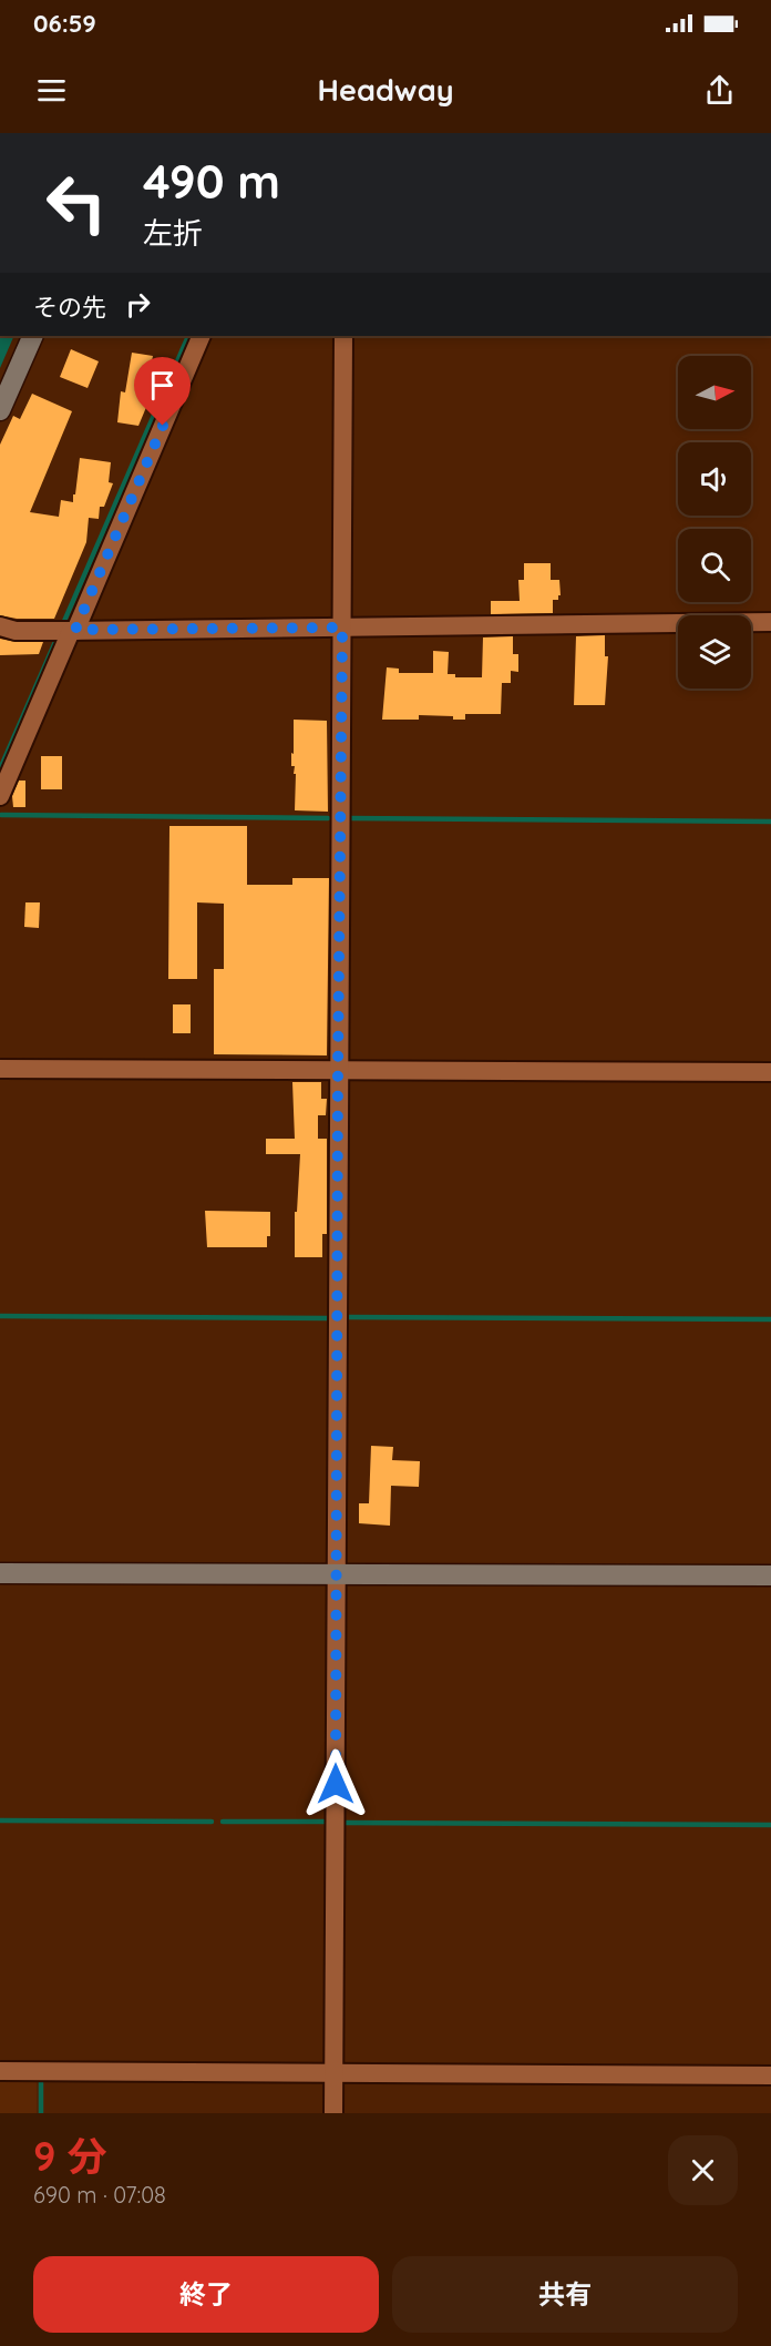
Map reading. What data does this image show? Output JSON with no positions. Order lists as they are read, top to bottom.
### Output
{
  "north": "right",
  "page": {
    "status": "06:59",
    "header": "Headway",
    "turn": ["490 m", "左折"],
    "then": "その先",
    "heading": ["9 分", "690 m · 07:08"],
    "buttons": ["終了", "共有"]
  }
}
